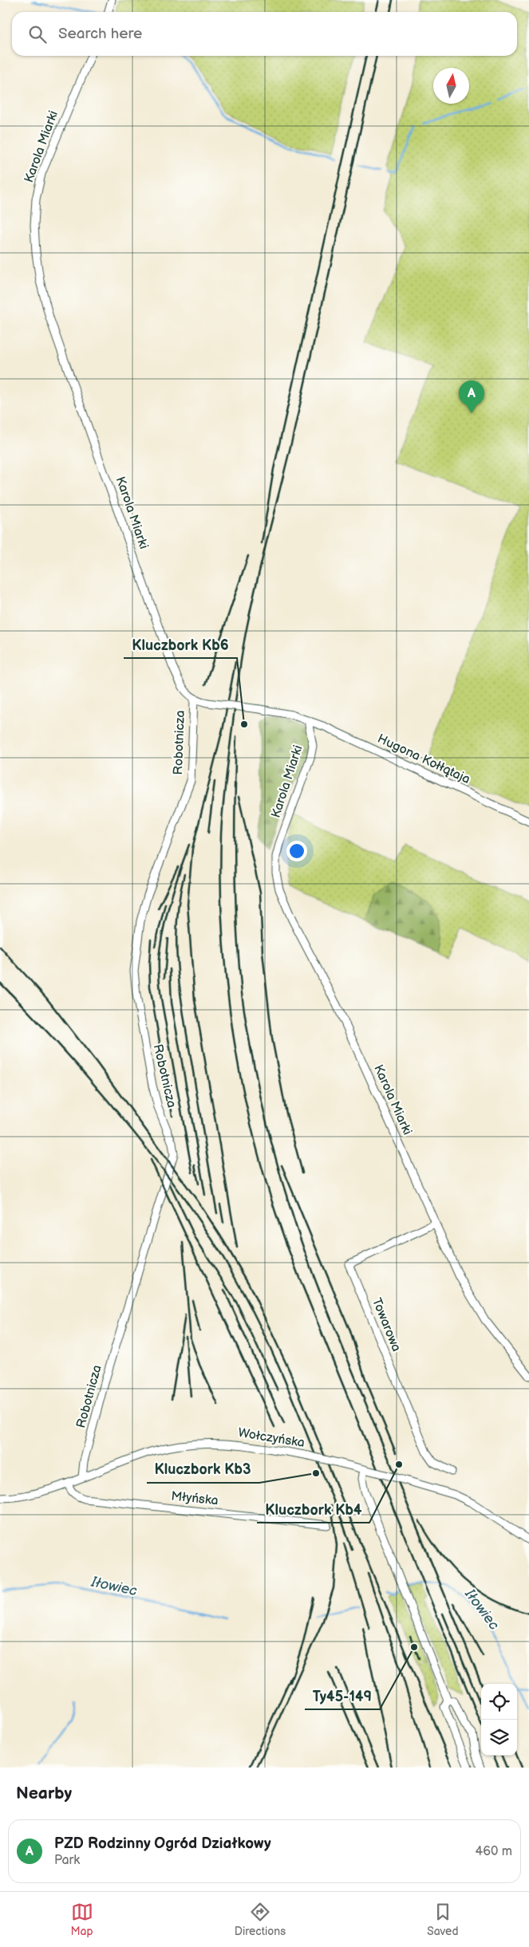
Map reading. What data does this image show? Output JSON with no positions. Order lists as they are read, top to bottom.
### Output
{
  "streets": {
    "street": [
      "Karola Miarki",
      "Robotnicza",
      "Hugona Kołłątaja",
      "Towarowa",
      "Wołczyńska",
      "Młyńska"
    ]
  },
  "crossings": [
    ["Karola Miarki", "Robotnicza"],
    ["Karola Miarki", "Hugona Kołłątaja"],
    ["Karola Miarki", "Towarowa"],
    ["Robotnicza", "Wołczyńska"],
    ["Wołczyńska", "Młyńska"]
  ],
  "water": ["Iłowiec"],
  "places": [
    "Kluczbork Kb6",
    "Kluczbork Kb4",
    "Kluczbork Kb3",
    "Ty45-149"
  ],
  "north": "top",
  "page": {
    "search": "Search here",
    "pins": "A",
    "heading": "Nearby",
    "list": [
      {
        "mark": "A",
        "name": "PZD Rodzinny Ogród Działkowy",
        "note": "Park",
        "value": "460 m"
      }
    ],
    "nav": ["Map", "Directions", "Saved"]
  }
}
